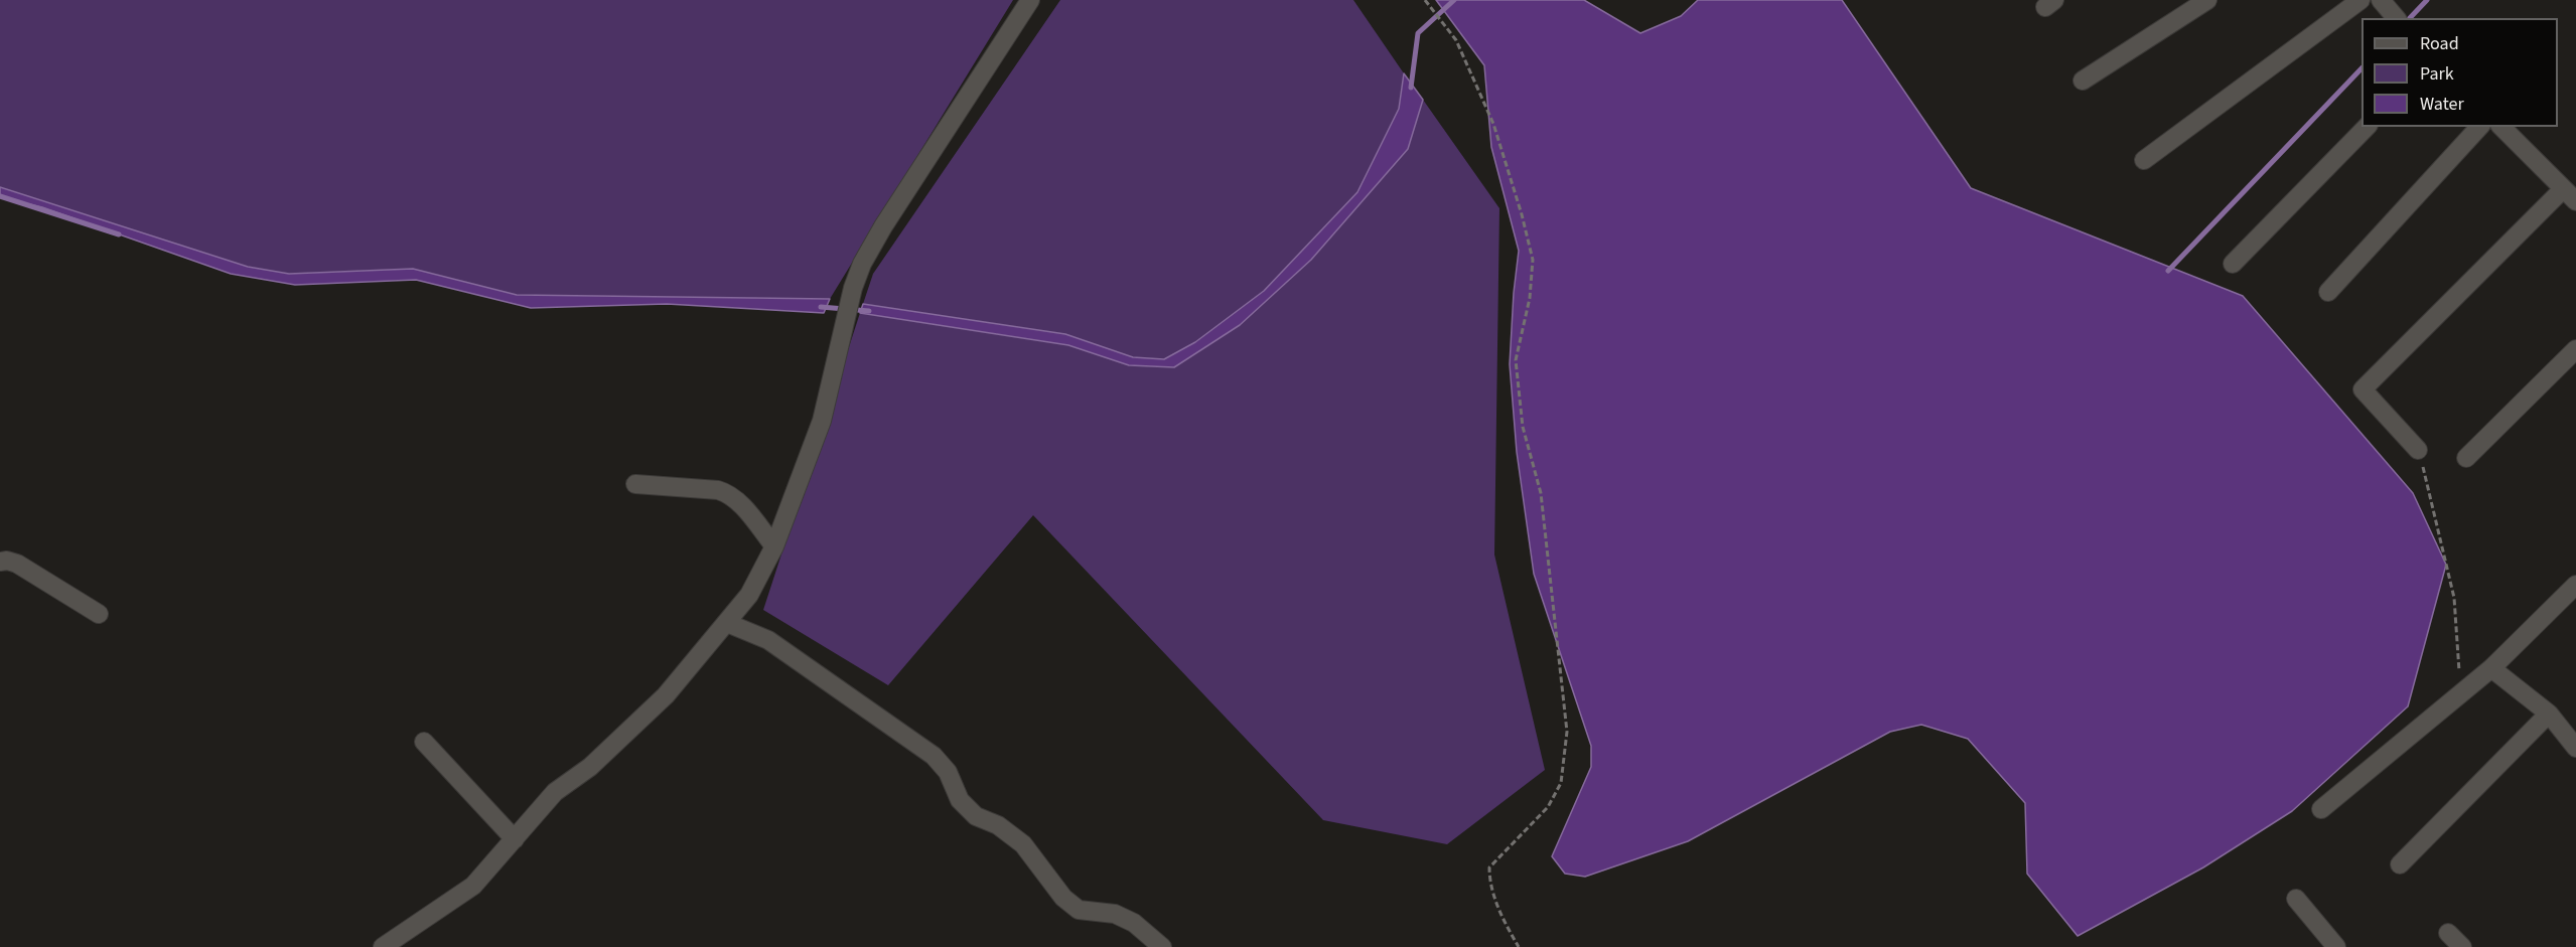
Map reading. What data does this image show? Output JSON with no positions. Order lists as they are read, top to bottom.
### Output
{
  "legend": ["Road", "Park", "Water"]
}
